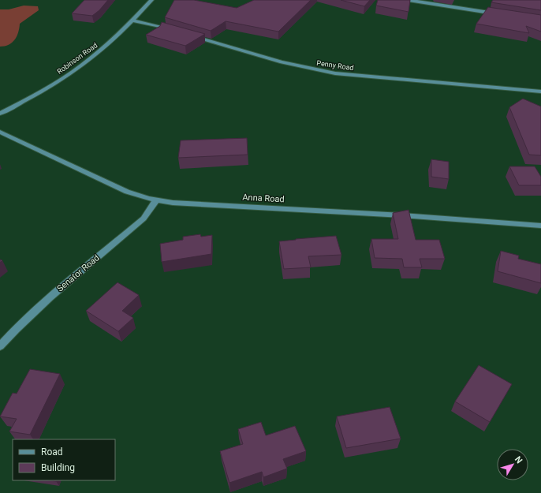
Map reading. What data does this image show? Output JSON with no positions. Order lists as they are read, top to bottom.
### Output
{
  "streets": {
    "street": [
      "Robinson Road",
      "Penny Road",
      "Anna Road",
      "Senator Road"
    ]
  },
  "crossings": [
    ["Anna Road", "Senator Road"]
  ],
  "legend": ["Road", "Building"],
  "north": "top right"
}
